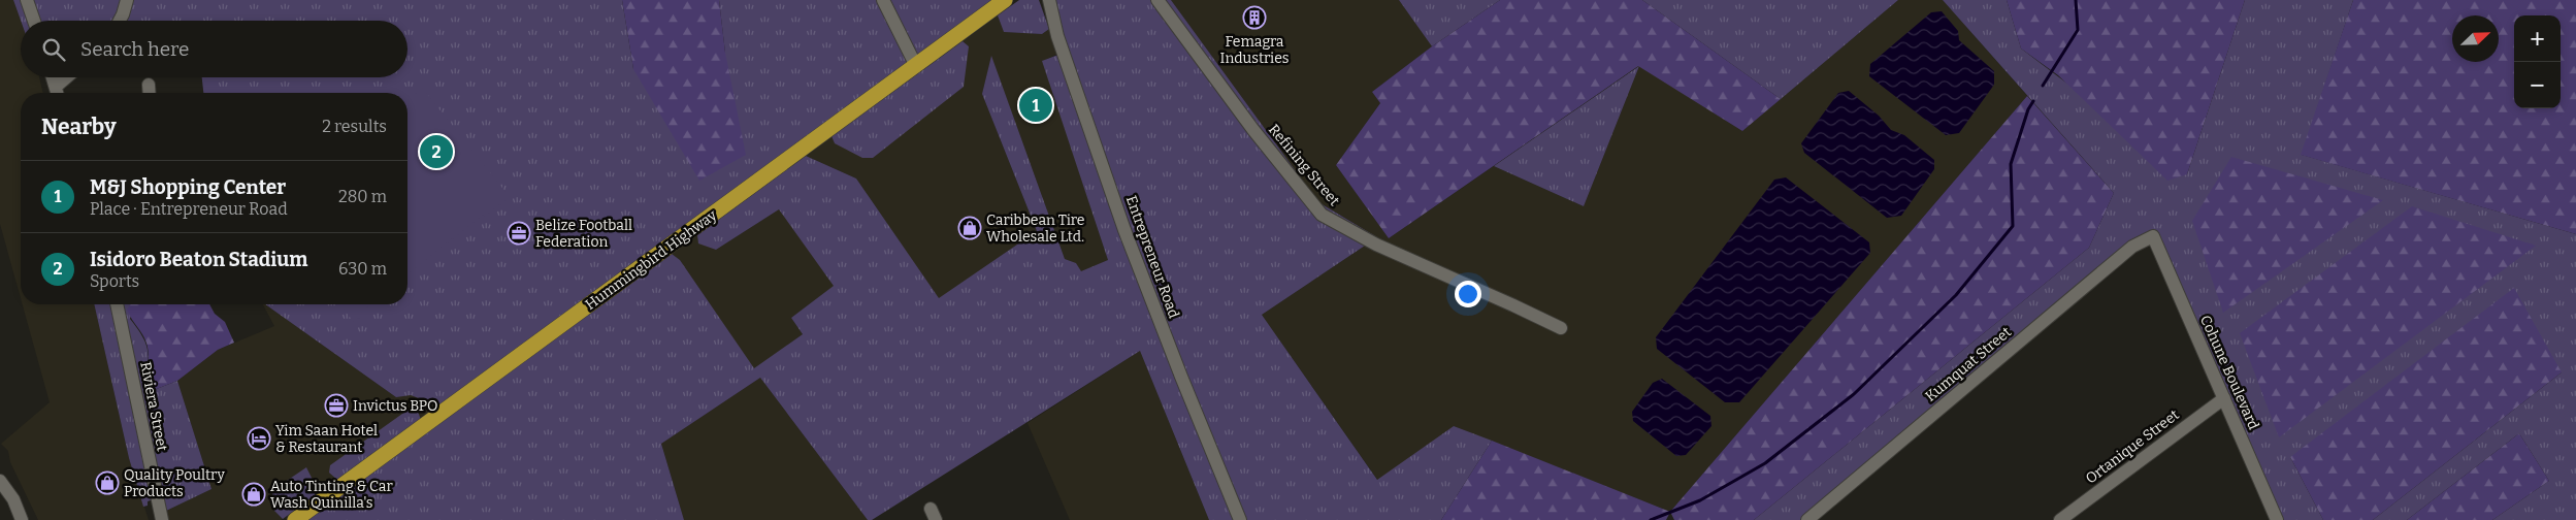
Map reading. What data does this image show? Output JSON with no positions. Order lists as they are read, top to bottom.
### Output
{
  "streets": {
    "main road": ["Hummingbird Highway"],
    "street": [
      "Refining Street",
      "Entrepreneur Road",
      "Kumquat Street",
      "Cohune Boulevard",
      "Riviera Street",
      "Ortanique Street"
    ]
  },
  "crossings": [
    ["Kumquat Street", "Cohune Boulevard"],
    ["Cohune Boulevard", "Ortanique Street"]
  ],
  "places": {
    "building": ["Femagra Industries"],
    "shop": ["Caribbean Tire Wholesale Ltd.", "Quality Poultry Products", "Auto Tinting & Car Wash Quinilla's"],
    "office": ["Belize Football Federation", "Invictus BPO"],
    "hotel": ["Yim Saan Hotel & Restaurant"]
  },
  "north": "top right",
  "page": {
    "map_buttons": ["+", "−"],
    "search": "Search here",
    "pins": ["1", "2"],
    "heading": ["Nearby", "2 results"],
    "list": [
      {
        "mark": "1",
        "name": "M&J Shopping Center",
        "note": "Place · Entrepreneur Road",
        "value": "280 m"
      },
      {
        "mark": "2",
        "name": "Isidoro Beaton Stadium",
        "note": "Sports",
        "value": "630 m"
      }
    ]
  }
}
